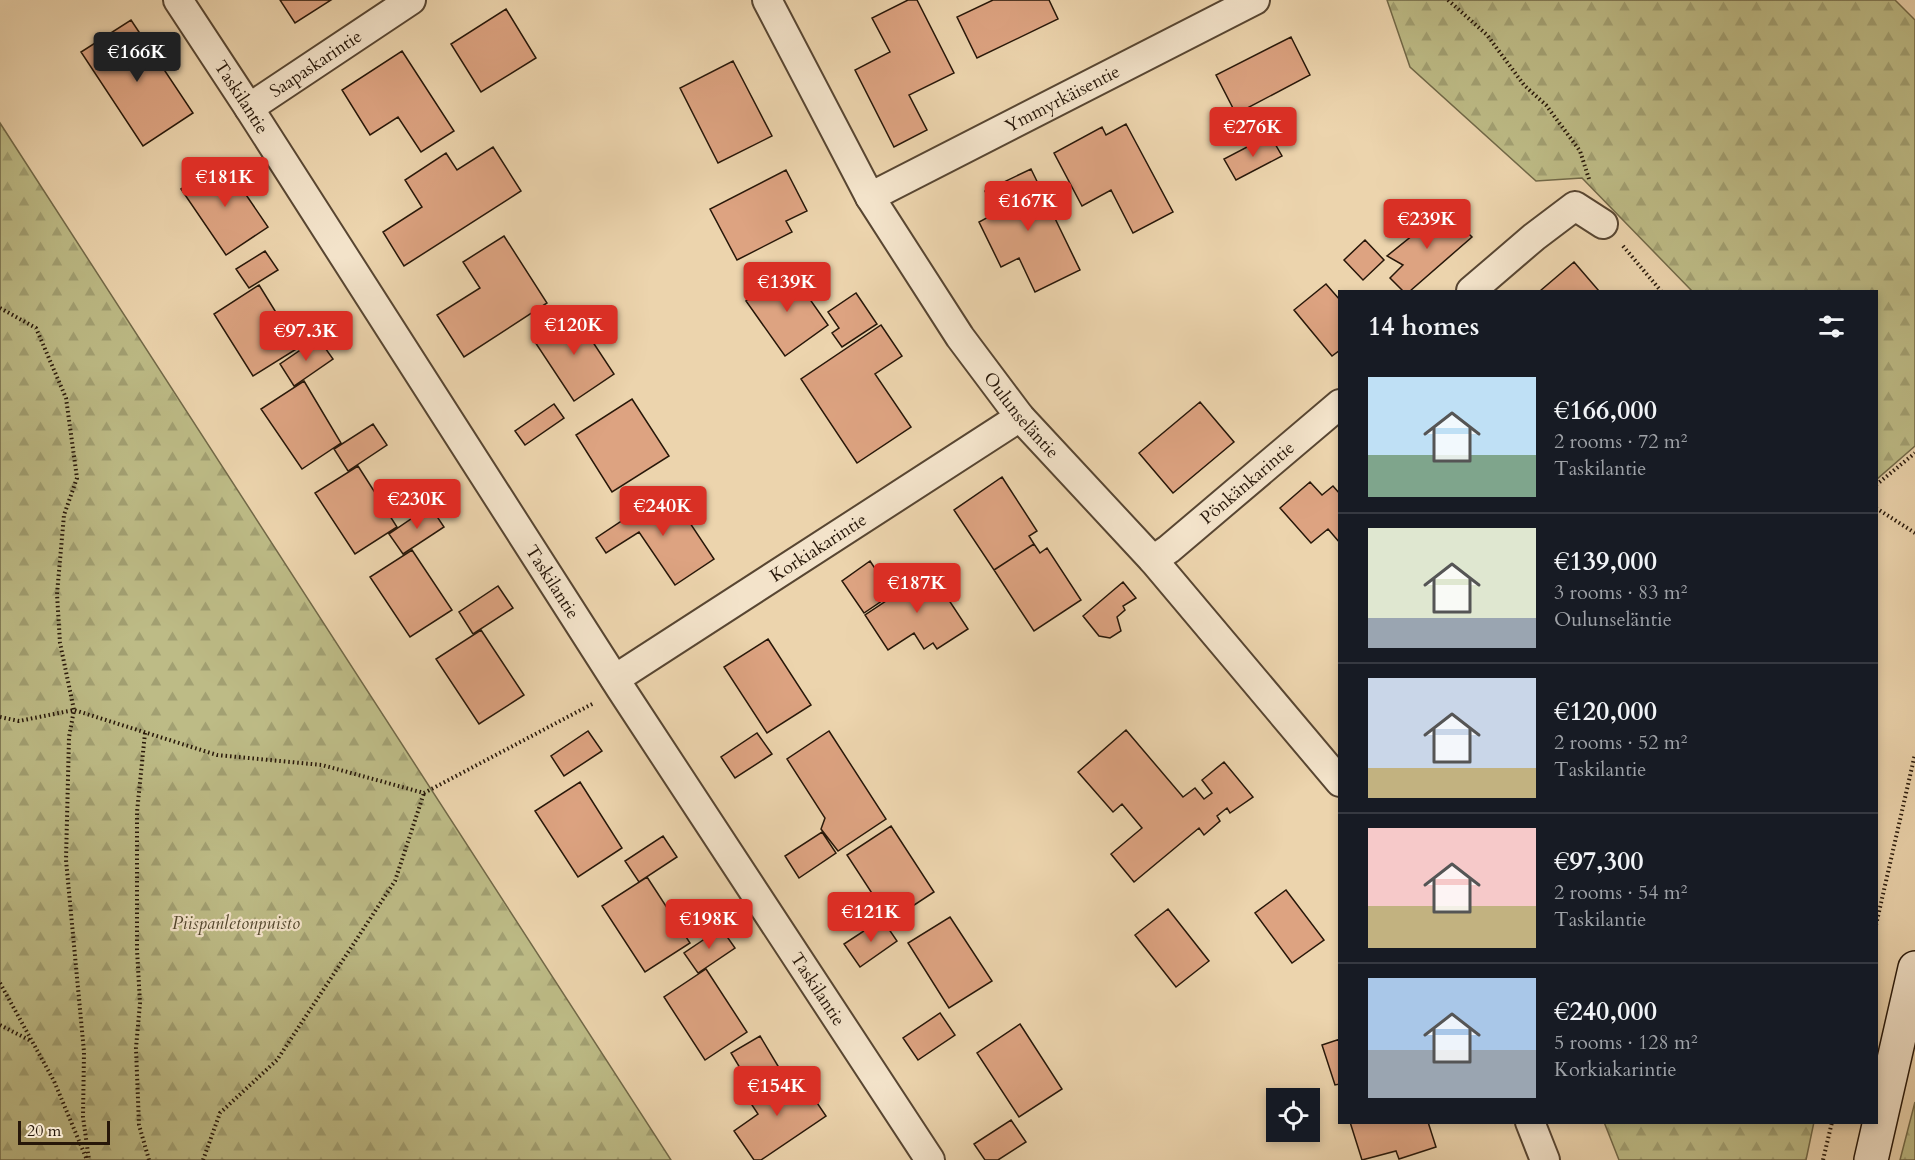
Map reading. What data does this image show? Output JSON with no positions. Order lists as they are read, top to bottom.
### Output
{
  "streets": {
    "street": [
      "Saapaskarintie",
      "Taskilantie",
      "Ymmyrkäisentie",
      "Oulunseläntie",
      "Pönkänkarintie",
      "Korkiakarintie"
    ]
  },
  "crossings": [
    ["Saapaskarintie", "Taskilantie"],
    ["Taskilantie", "Korkiakarintie"],
    ["Ymmyrkäisentie", "Oulunseläntie"],
    ["Oulunseläntie", "Pönkänkarintie"],
    ["Oulunseläntie", "Korkiakarintie"]
  ],
  "parks": ["Piispanletonpuisto"],
  "scale_bar": "20 m",
  "page": {
    "price": [
      "€166K",
      "€276K",
      "€181K",
      "€167K",
      "€239K",
      "€139K",
      "€120K",
      "€97.3K",
      "€230K",
      "€240K",
      "€187K",
      "€121K",
      "€198K",
      "€154K"
    ],
    "heading": "14 homes",
    "list": [
      {
        "name": "€166,000",
        "note": "2 rooms · 72 m² · Taskilantie"
      },
      {
        "name": "€139,000",
        "note": "3 rooms · 83 m² · Oulunseläntie"
      },
      {
        "name": "€120,000",
        "note": "2 rooms · 52 m² · Taskilantie"
      },
      {
        "name": "€97,300",
        "note": "2 rooms · 54 m² · Taskilantie"
      },
      {
        "name": "€240,000",
        "note": "5 rooms · 128 m² · Korkiakarintie"
      }
    ],
    "scale": "20 m"
  }
}
